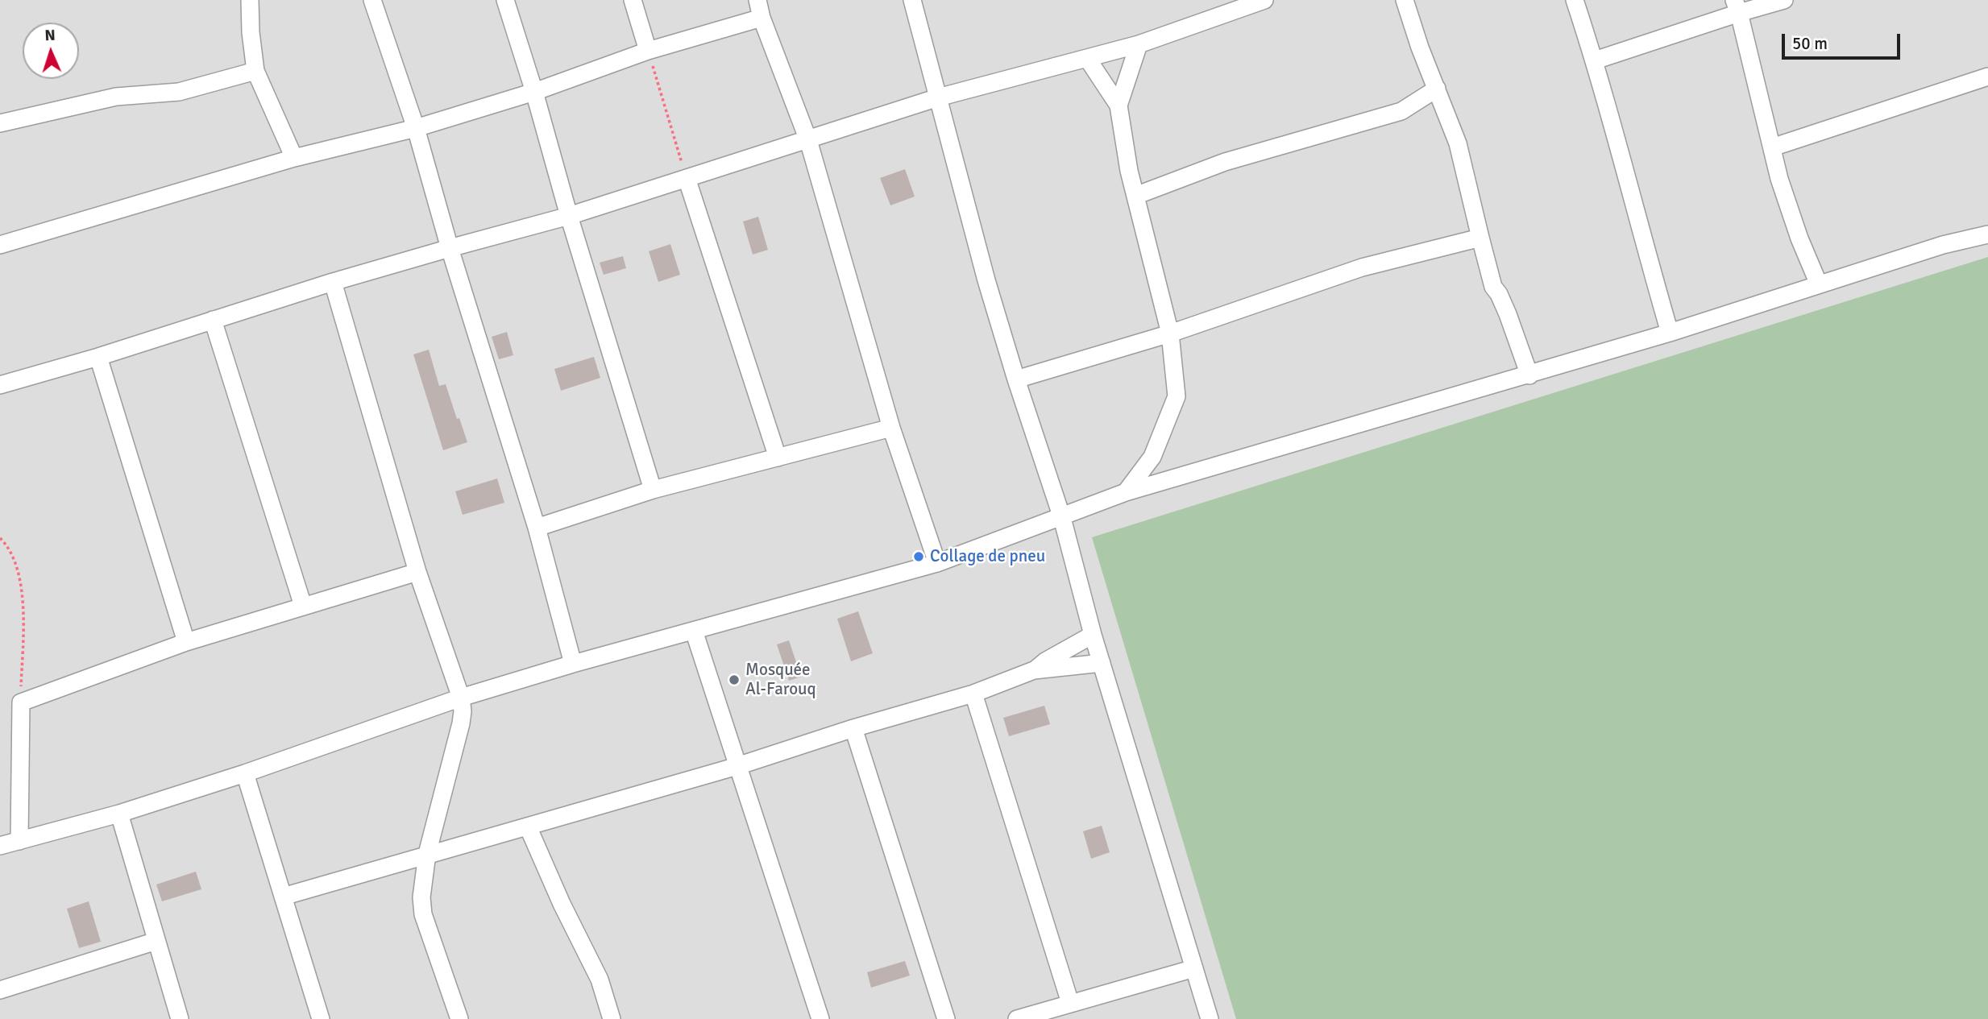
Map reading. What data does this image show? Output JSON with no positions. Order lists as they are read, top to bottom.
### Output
{
  "places": ["Collage de pneu", "Mosquée Al-Farouq"],
  "scale_bar": "50 m",
  "north": "top"
}
